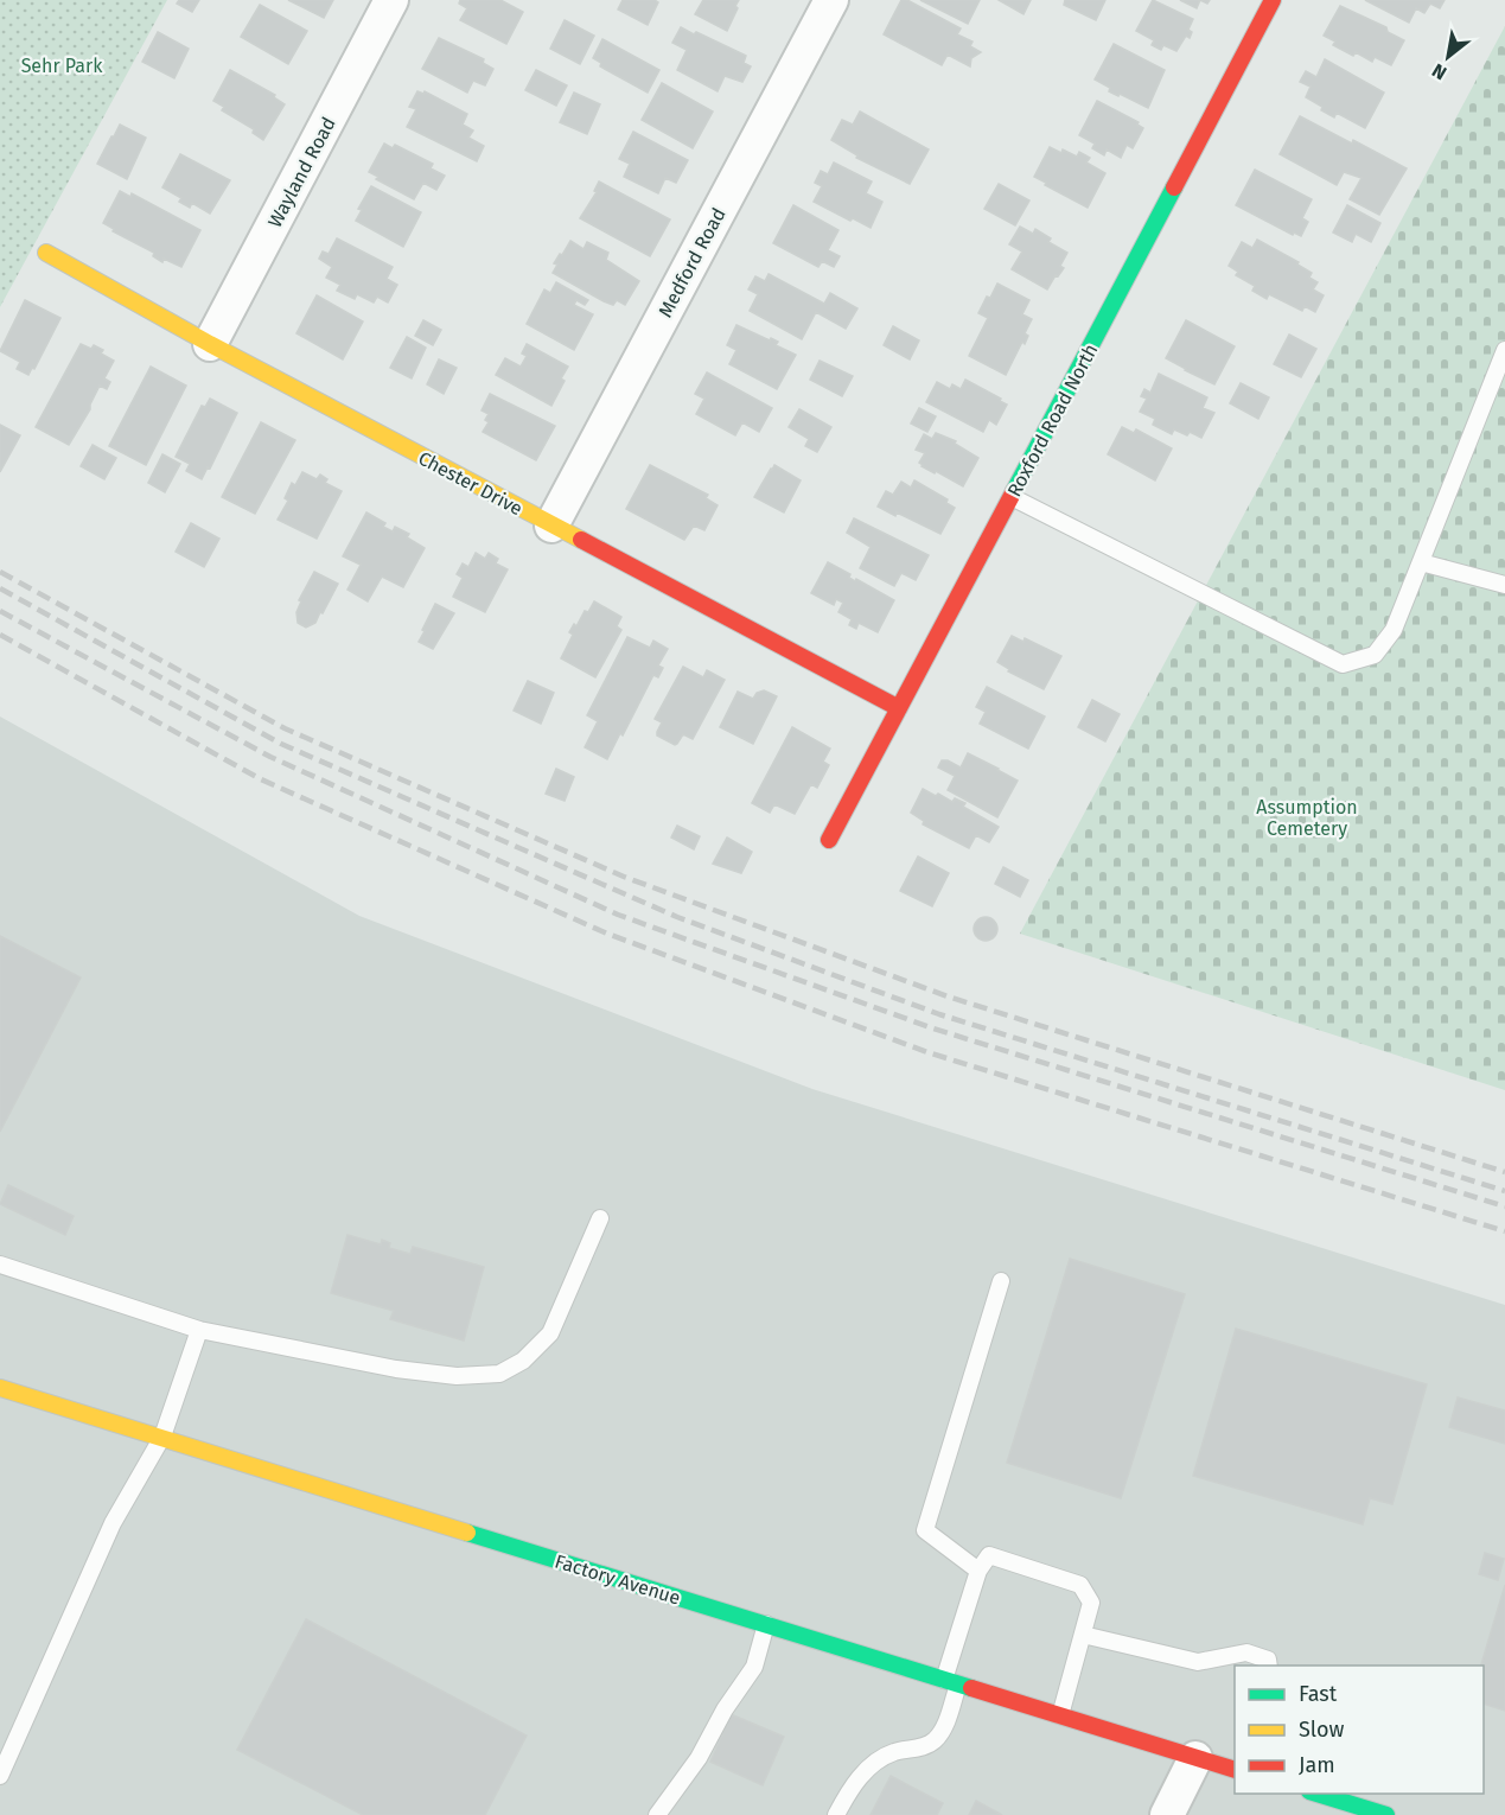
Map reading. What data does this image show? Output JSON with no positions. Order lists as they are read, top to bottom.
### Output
{
  "streets": {
    "street": [
      "Wayland Road",
      "Medford Road",
      "Roxford Road North",
      "Chester Drive",
      "Factory Avenue"
    ]
  },
  "crossings": [
    ["Wayland Road", "Chester Drive"],
    ["Medford Road", "Chester Drive"],
    ["Roxford Road North", "Chester Drive"]
  ],
  "parks": ["Sehr Park", "Assumption Cemetery"],
  "legend": ["Fast", "Slow", "Jam"],
  "north": "bottom left"
}
